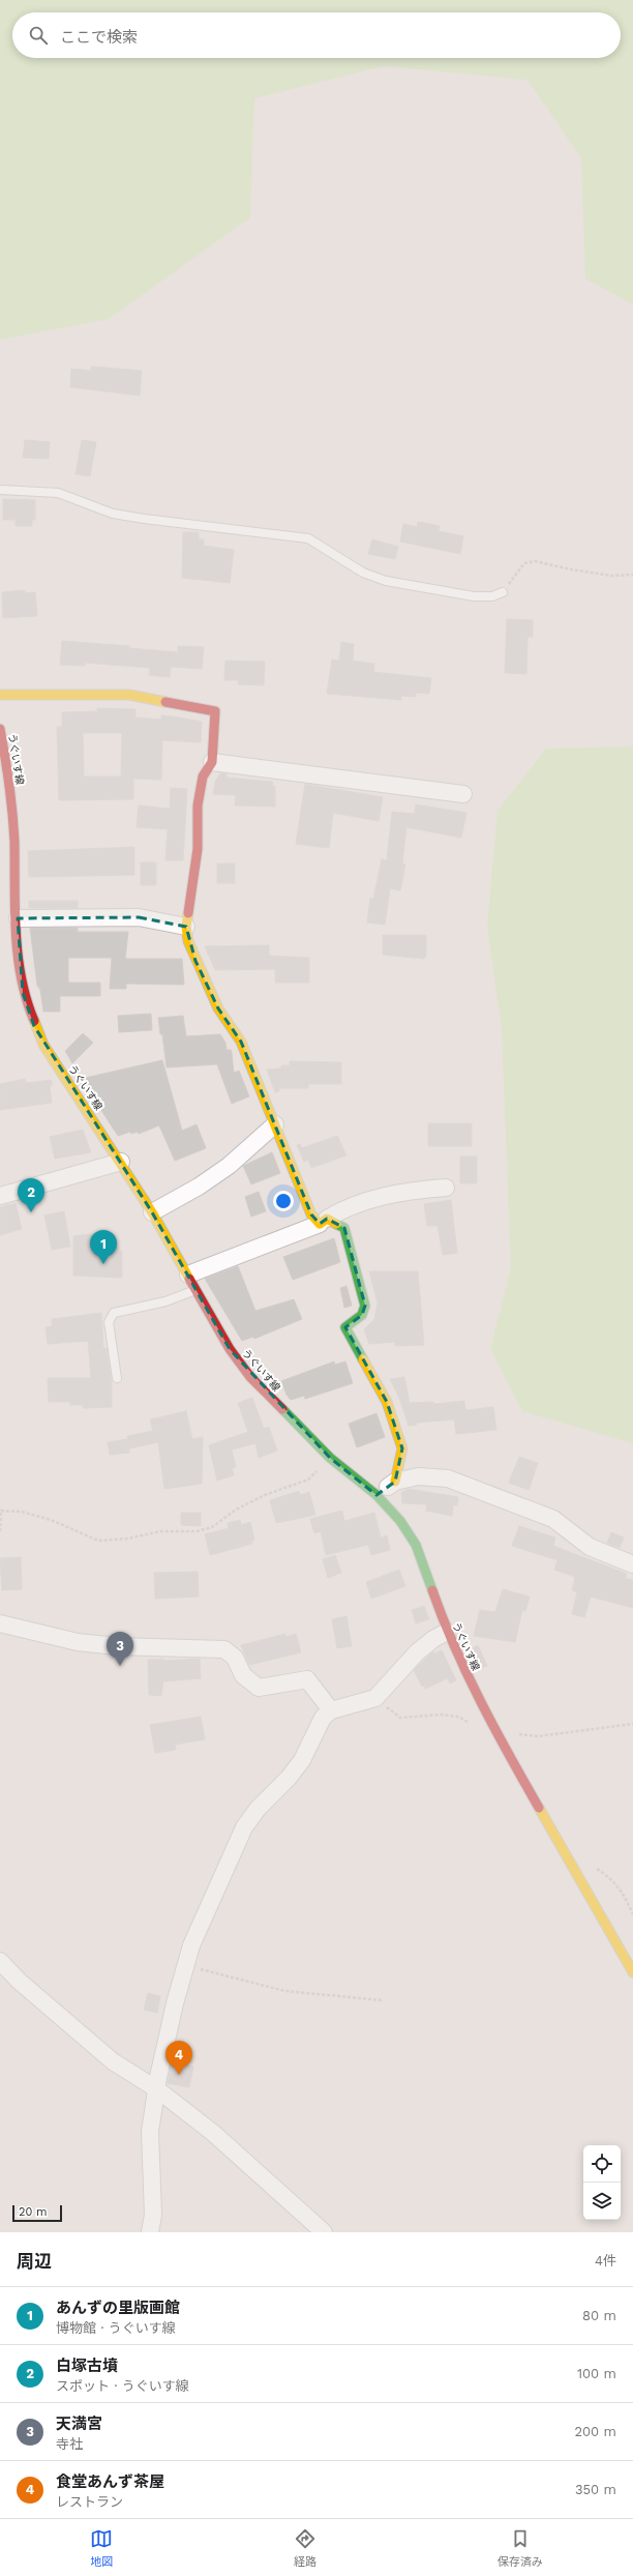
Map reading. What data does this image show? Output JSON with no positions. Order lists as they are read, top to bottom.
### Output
{
  "streets": {
    "street": ["うぐいす線"]
  },
  "scale_bar": "20 m",
  "page": {
    "search": "ここで検索",
    "pins": [
      "2",
      "1",
      "3",
      "4"
    ],
    "scale": "20 m",
    "heading": ["周辺", "4件"],
    "list": [
      {
        "mark": "1",
        "name": "あんずの里版画館",
        "note": "博物館 · うぐいす線",
        "value": "80 m"
      },
      {
        "mark": "2",
        "name": "白塚古墳",
        "note": "スポット · うぐいす線",
        "value": "100 m"
      },
      {
        "mark": "3",
        "name": "天満宮",
        "note": "寺社",
        "value": "200 m"
      },
      {
        "mark": "4",
        "name": "食堂あんず茶屋",
        "note": "レストラン",
        "value": "350 m"
      }
    ],
    "nav": ["地図", "経路", "保存済み"]
  }
}
